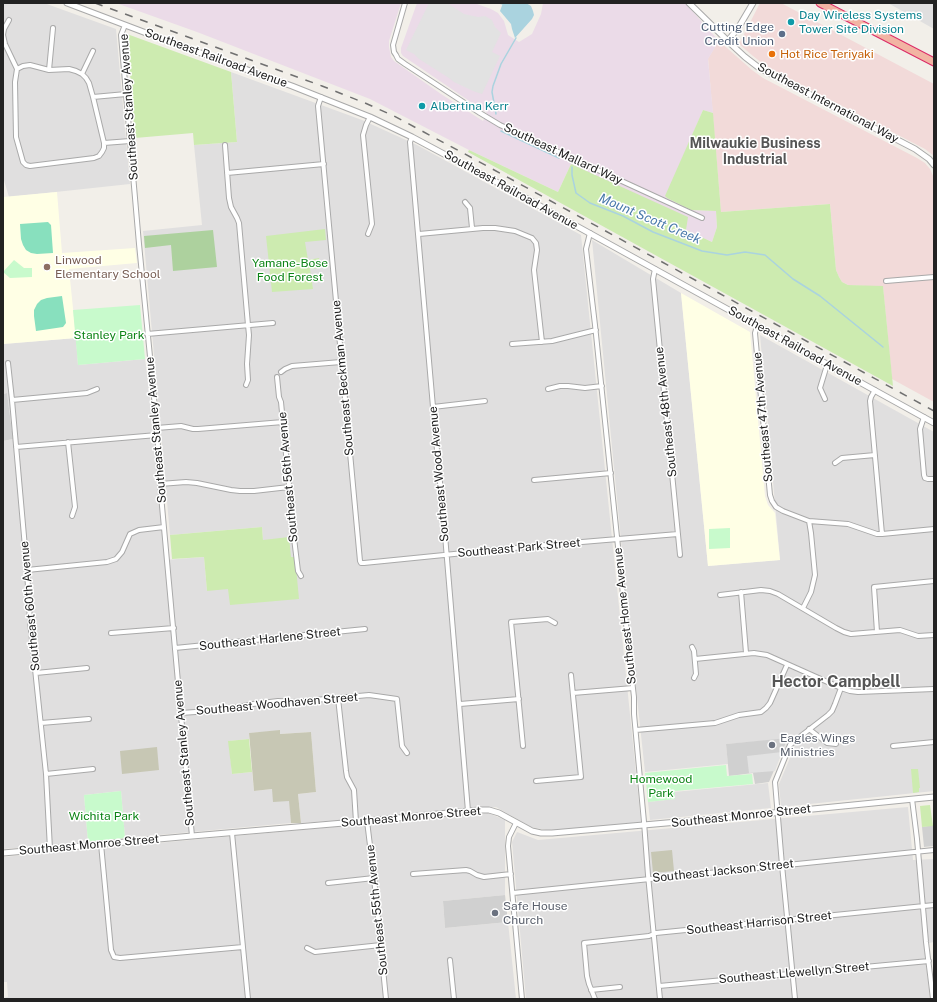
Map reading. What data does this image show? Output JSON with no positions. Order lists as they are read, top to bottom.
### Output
{
  "streets": {
    "street": [
      "Southeast Railroad Avenue",
      "Southeast International Way",
      "Southeast Stanley Avenue",
      "Southeast Mallard Way",
      "Southeast Beckman Avenue",
      "Southeast 48th Avenue",
      "Southeast 47th Avenue",
      "Southeast Wood Avenue",
      "Southeast 56th Avenue",
      "Southeast Park Street",
      "Southeast 60th Avenue",
      "Southeast Home Avenue",
      "Southeast Harlene Street",
      "Southeast Woodhaven Street",
      "Southeast Monroe Street",
      "Southeast Jackson Street",
      "Southeast 55th Avenue",
      "Southeast Harrison Street",
      "Southeast Llewellyn Street"
    ]
  },
  "crossings": [
    ["Southeast Railroad Avenue", "Southeast Stanley Avenue"],
    ["Southeast Railroad Avenue", "Southeast Beckman Avenue"],
    ["Southeast Railroad Avenue", "Southeast 48th Avenue"],
    ["Southeast Railroad Avenue", "Southeast 47th Avenue"],
    ["Southeast Railroad Avenue", "Southeast Wood Avenue"],
    ["Southeast Railroad Avenue", "Southeast Home Avenue"],
    ["Southeast Stanley Avenue", "Southeast Harlene Street"],
    ["Southeast Stanley Avenue", "Southeast Woodhaven Street"],
    ["Southeast Stanley Avenue", "Southeast Monroe Street"],
    ["Southeast Beckman Avenue", "Southeast Park Street"],
    ["Southeast 48th Avenue", "Southeast Park Street"],
    ["Southeast Wood Avenue", "Southeast Park Street"],
    ["Southeast Wood Avenue", "Southeast Monroe Street"],
    ["Southeast Park Street", "Southeast Home Avenue"],
    ["Southeast 60th Avenue", "Southeast Monroe Street"],
    ["Southeast Home Avenue", "Southeast Monroe Street"],
    ["Southeast Home Avenue", "Southeast Jackson Street"],
    ["Southeast Home Avenue", "Southeast Harrison Street"],
    ["Southeast Home Avenue", "Southeast Llewellyn Street"],
    ["Southeast Monroe Street", "Southeast 55th Avenue"]
  ],
  "districts": ["Milwaukie Business Industrial", "Hector Campbell"],
  "water": ["Mount Scott Creek"],
  "parks": [
    "Yamane-Bose Food Forest",
    "Stanley Park",
    "Homewood Park",
    "Wichita Park"
  ],
  "places": [
    "Day Wireless Systems Tower Site Division",
    "Cutting Edge Credit Union",
    "Hot Rice Teriyaki",
    "Albertina Kerr",
    "Linwood Elementary School",
    "Eagles Wings Ministries",
    "Safe House Church"
  ]
}
